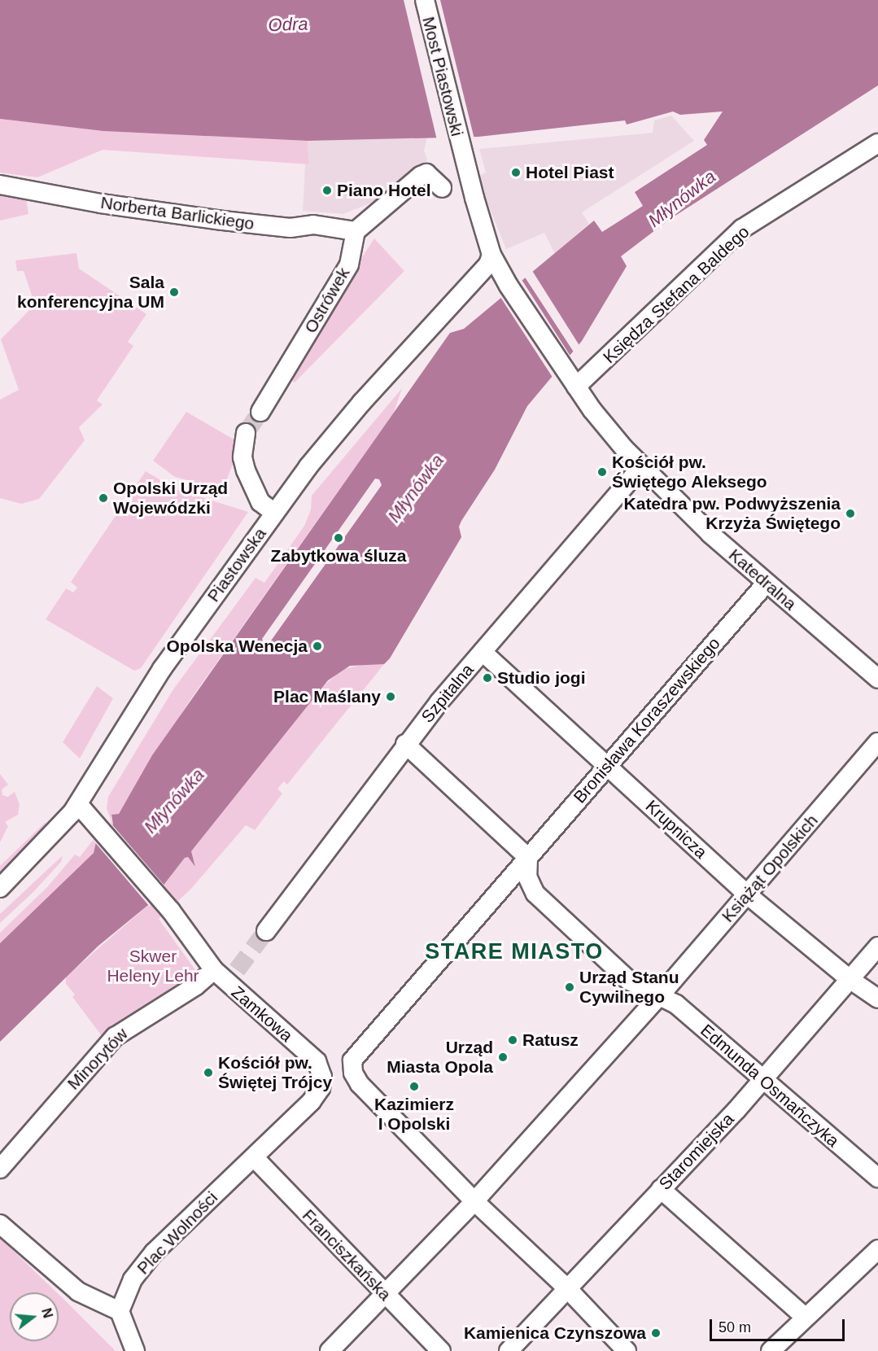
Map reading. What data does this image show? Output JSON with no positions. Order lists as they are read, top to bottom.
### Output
{
  "streets": {
    "street": [
      "Most Piastowski",
      "Norberta Barlickiego",
      "Księdza Stefana Baldego",
      "Ostrówek",
      "Piastowska",
      "Katedralna",
      "Szpitalna",
      "Bronisława Koraszewskiego",
      "Krupnicza",
      "Książąt Opolskich",
      "Zamkowa",
      "Minorytów",
      "Edmunda Osmańczyka",
      "Staromiejska",
      "Plac Wolności",
      "Franciszkańska"
    ]
  },
  "crossings": [
    ["Most Piastowski", "Piastowska"],
    ["Most Piastowski", "Katedralna"],
    ["Norberta Barlickiego", "Ostrówek"],
    ["Księdza Stefana Baldego", "Katedralna"],
    ["Piastowska", "Katedralna"],
    ["Piastowska", "Zamkowa"],
    ["Katedralna", "Szpitalna"],
    ["Katedralna", "Bronisława Koraszewskiego"],
    ["Szpitalna", "Krupnicza"],
    ["Bronisława Koraszewskiego", "Krupnicza"],
    ["Krupnicza", "Książąt Opolskich"],
    ["Krupnicza", "Staromiejska"],
    ["Książąt Opolskich", "Edmunda Osmańczyka"],
    ["Książąt Opolskich", "Franciszkańska"],
    ["Zamkowa", "Minorytów"],
    ["Edmunda Osmańczyka", "Staromiejska"],
    ["Plac Wolności", "Franciszkańska"]
  ],
  "districts": ["STARE MIASTO"],
  "water": ["Odra", "Młynówka"],
  "parks": ["Skwer Heleny Lehr"],
  "places": [
    "Hotel Piast",
    "Piano Hotel",
    "Sala konferencyjna UM",
    "Kościół pw. Świętego Aleksego",
    "Opolski Urząd Wojewódzki",
    "Katedra pw. Podwyższenia Krzyża Świętego",
    "Zabytkowa śluza",
    "Opolska Wenecja",
    "Studio jogi",
    "Plac Maślany",
    "Urząd Stanu Cywilnego",
    "Ratusz",
    "Urząd Miasta Opola",
    "Kościół pw. Świętej Trójcy",
    "Kazimierz I Opolski",
    "Kamienica Czynszowa"
  ],
  "scale_bar": "50 m",
  "north": "right"
}
